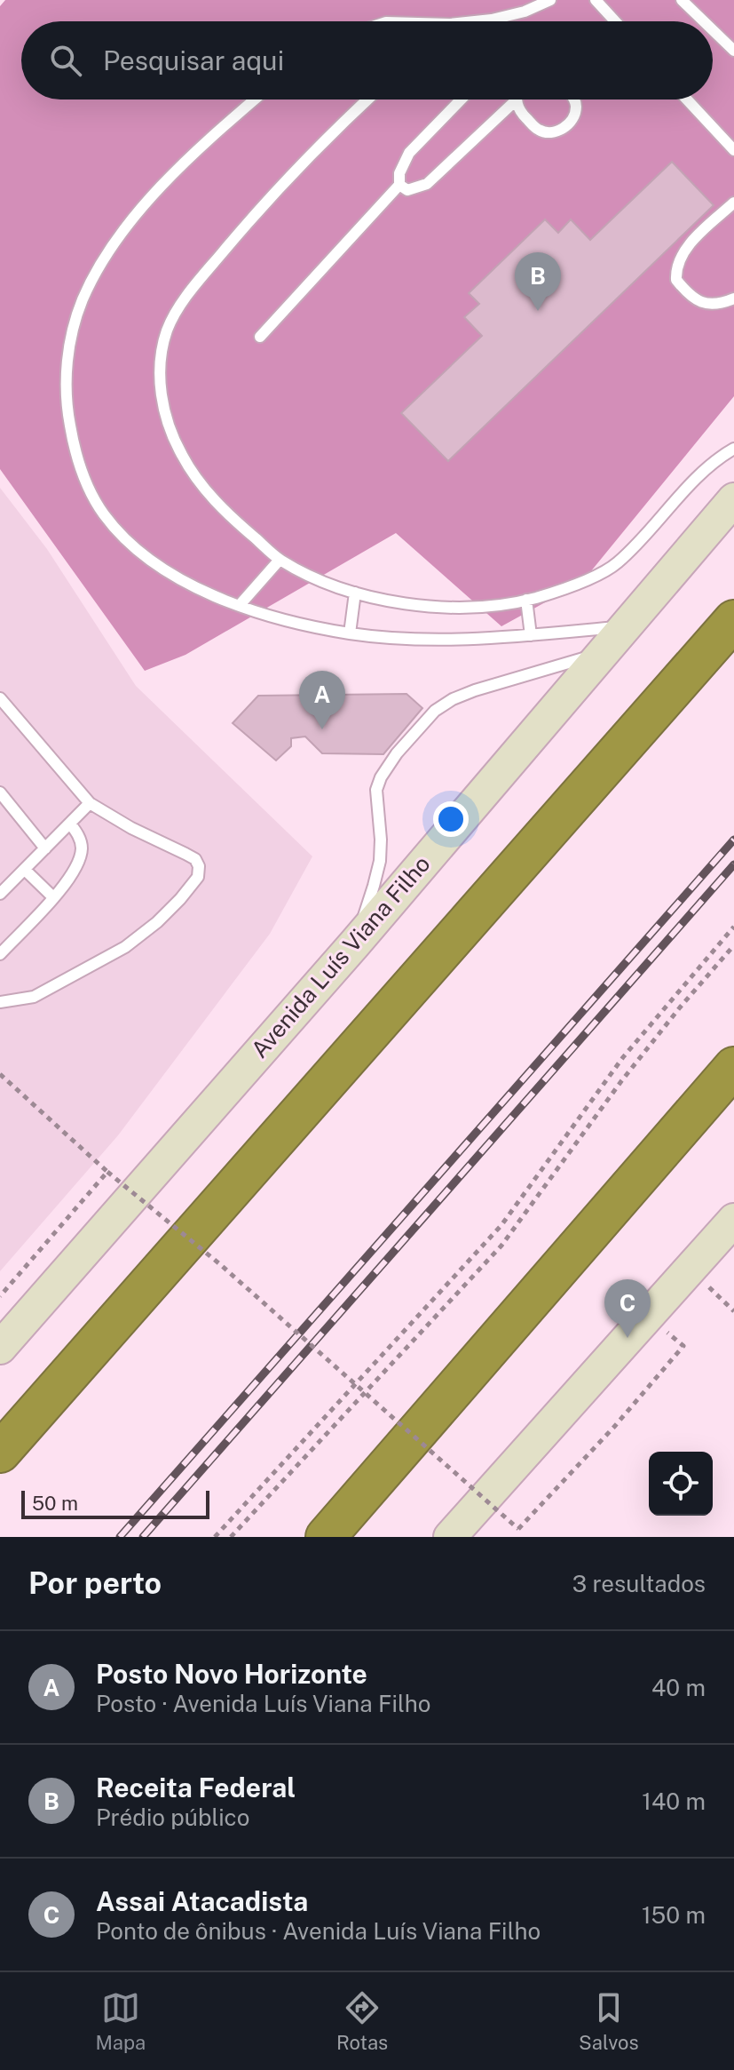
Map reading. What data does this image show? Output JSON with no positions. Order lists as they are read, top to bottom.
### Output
{
  "streets": {
    "main road": ["Avenida Luís Viana Filho"]
  },
  "scale_bar": "50 m",
  "page": {
    "search": "Pesquisar aqui",
    "pins": ["B", "A", "C"],
    "scale": "50 m",
    "heading": ["Por perto", "3 resultados"],
    "list": [
      {
        "mark": "A",
        "name": "Posto Novo Horizonte",
        "note": "Posto · Avenida Luís Viana Filho",
        "value": "40 m"
      },
      {
        "mark": "B",
        "name": "Receita Federal",
        "note": "Prédio público",
        "value": "140 m"
      },
      {
        "mark": "C",
        "name": "Assai Atacadista",
        "note": "Ponto de ônibus · Avenida Luís Viana Filho",
        "value": "150 m"
      }
    ],
    "nav": ["Mapa", "Rotas", "Salvos"]
  }
}
